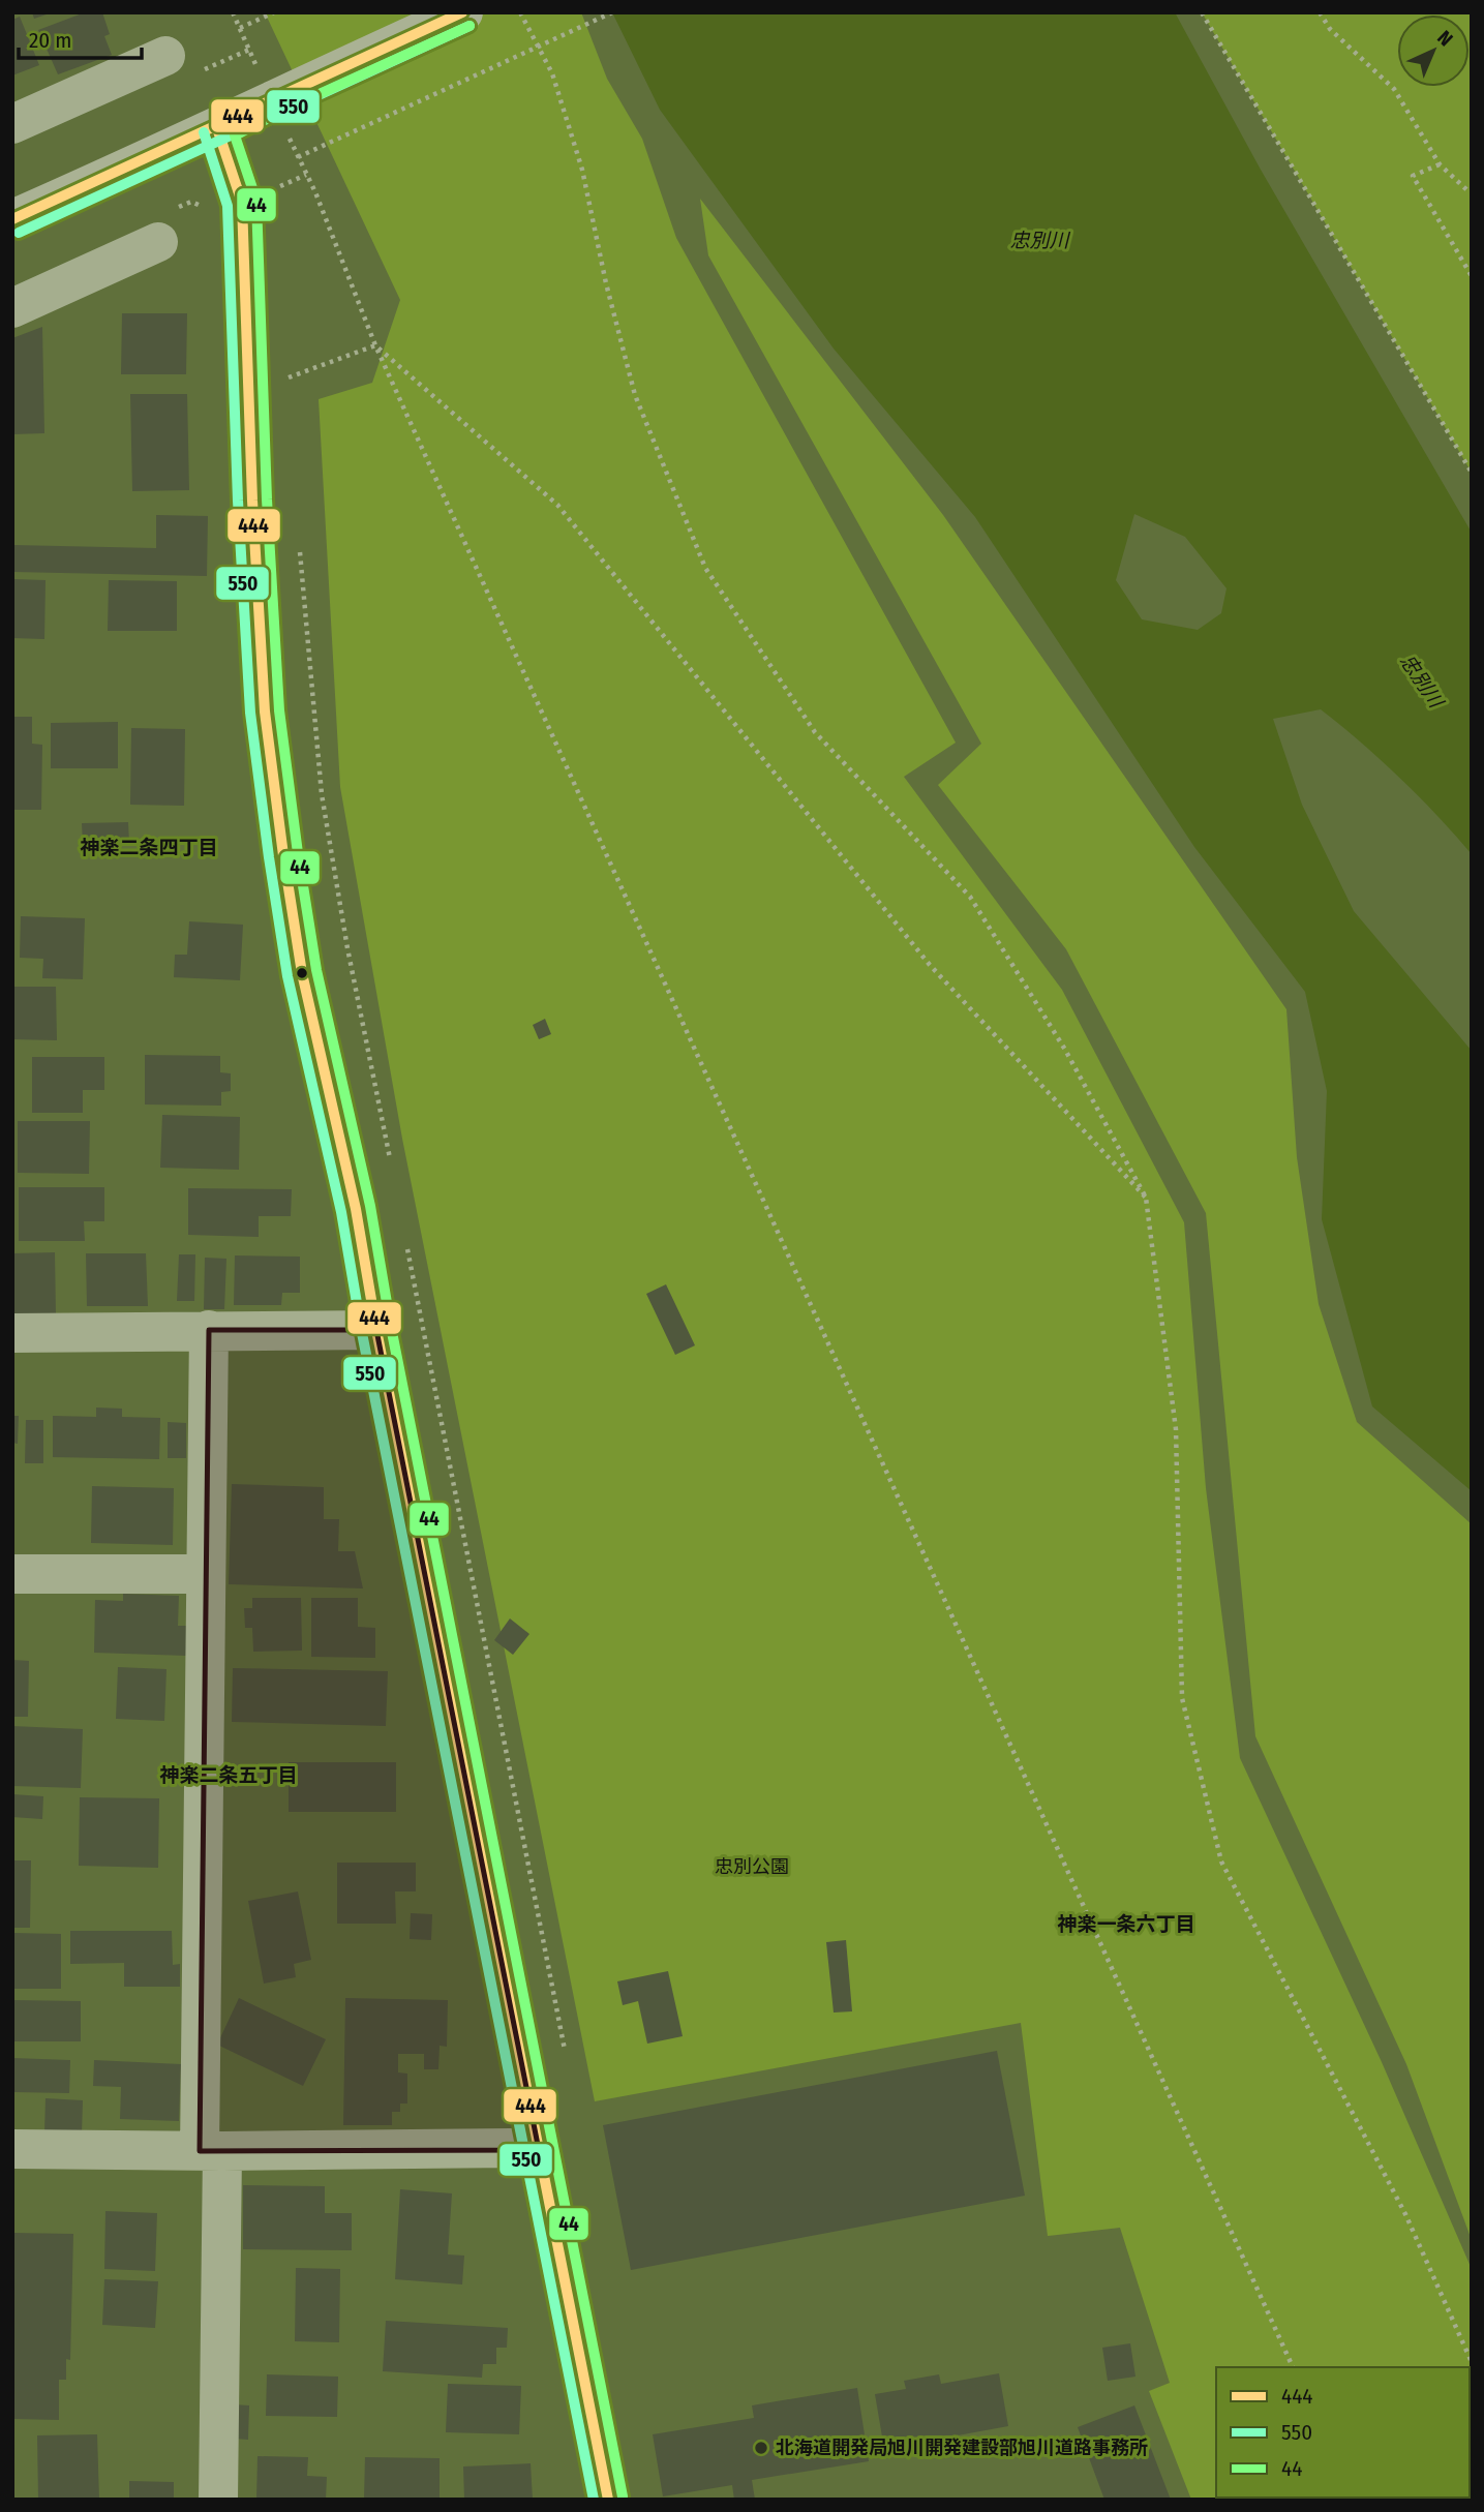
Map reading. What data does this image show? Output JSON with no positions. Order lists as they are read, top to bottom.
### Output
{
  "districts": ["神楽二条四丁目", "神楽二条五丁目", "神楽一条六丁目"],
  "water": ["忠別川"],
  "parks": ["忠別公園"],
  "places": ["北海道開発局旭川開発建設部旭川道路事務所"],
  "lines": ["transit line 444", "transit line 550", "transit line 44"],
  "legend": ["444", "550", "44"],
  "scale_bar": "20 m",
  "north": "top right"
}
